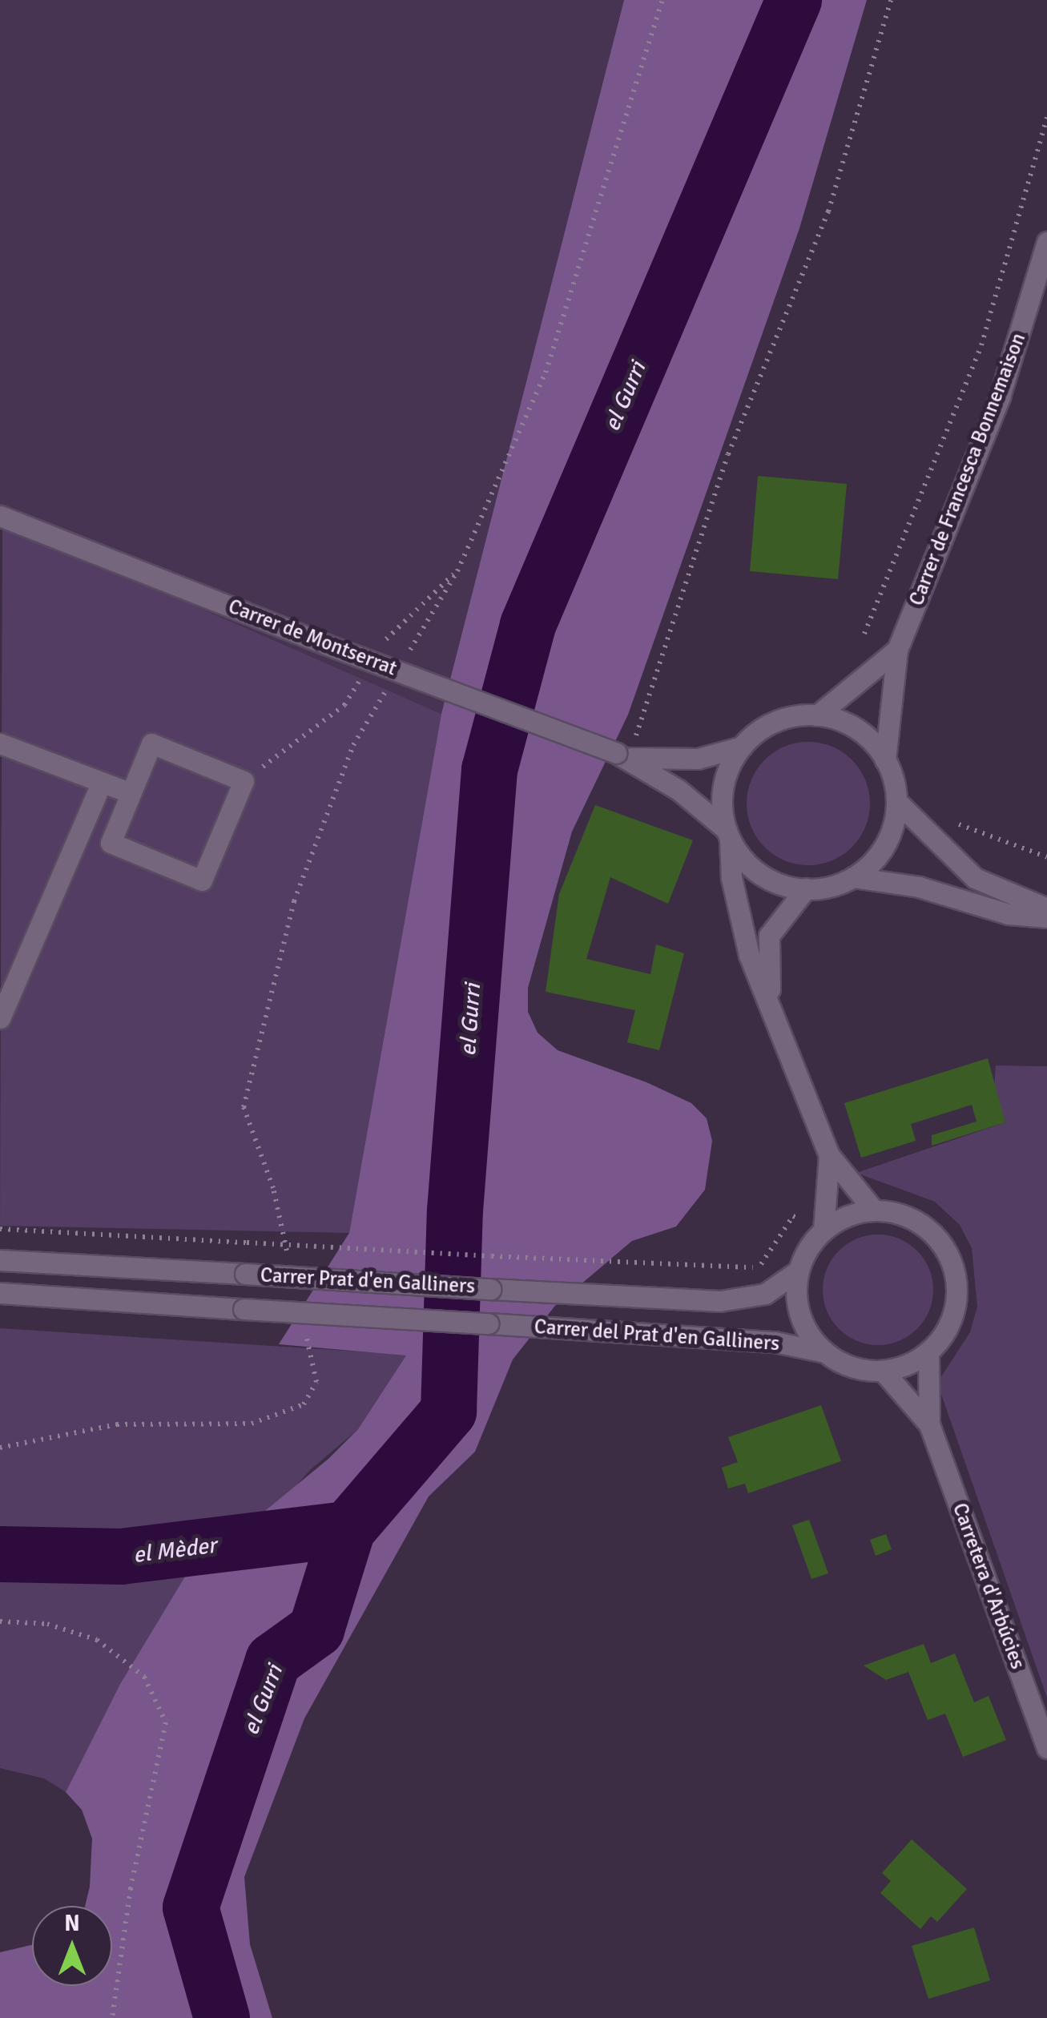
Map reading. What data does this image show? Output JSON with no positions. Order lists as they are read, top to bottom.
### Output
{
  "streets": {
    "street": [
      "Carrer de Francesca Bonnemaison",
      "Carrer de Montserrat",
      "Carrer Prat d'en Galliners",
      "Carrer del Prat d'en Galliners",
      "Carretera d'Arbúcies"
    ]
  },
  "crossings": [
    ["Carrer de Francesca Bonnemaison", "Carrer de Montserrat"],
    ["Carrer Prat d'en Galliners", "Carrer del Prat d'en Galliners"],
    ["Carrer del Prat d'en Galliners", "Carretera d'Arbúcies"]
  ],
  "water": ["el Gurri", "el Mèder"],
  "north": "top"
}
